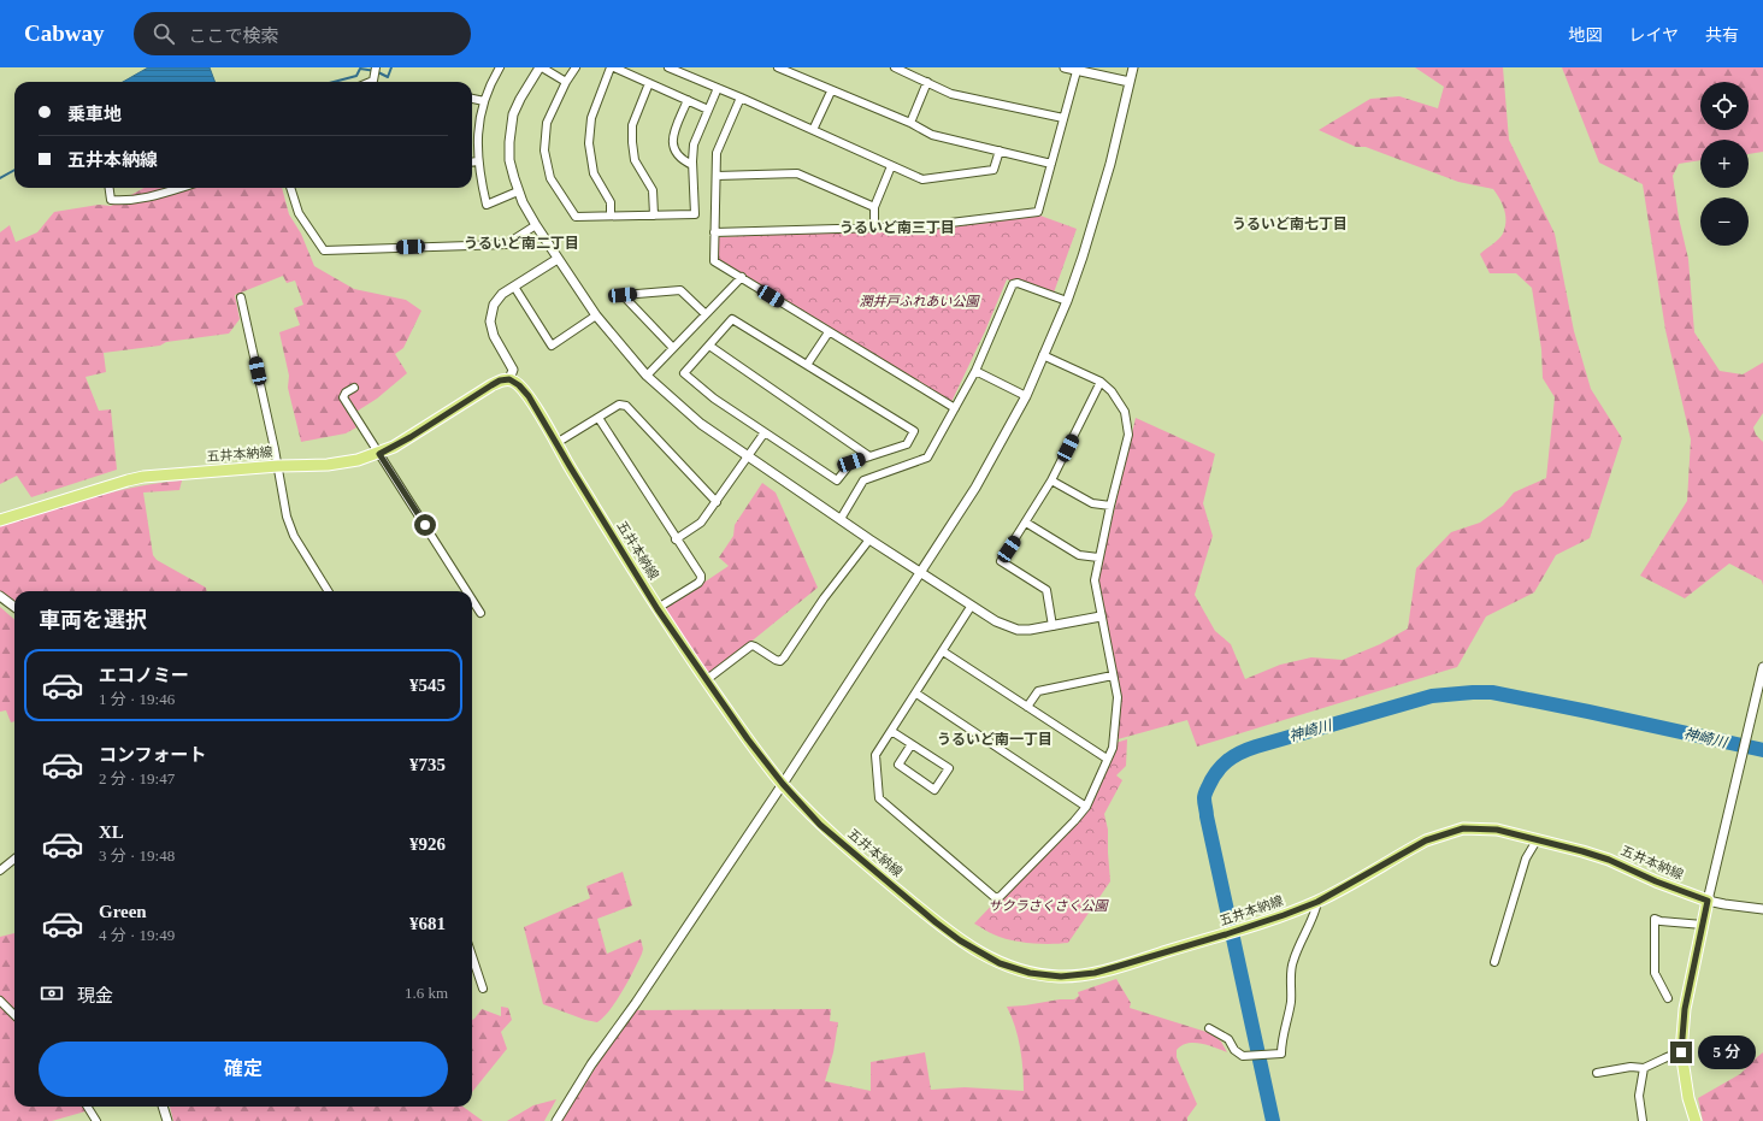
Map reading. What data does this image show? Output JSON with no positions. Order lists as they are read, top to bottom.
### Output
{
  "streets": {
    "main road": ["五井本納線"]
  },
  "districts": [
    "うるいど南七丁目",
    "うるいど南三丁目",
    "うるいど南二丁目",
    "うるいど南一丁目"
  ],
  "water": ["神崎川"],
  "parks": ["潤井戸ふれあい公園", "サクラさくさく公園"],
  "page": {
    "header": "Cabway",
    "search": "ここで検索",
    "nav": ["地図", "レイヤ", "共有"],
    "map_buttons": ["+", "−"],
    "banner": ["乗車地", "五井本納線"],
    "heading": "車両を選択",
    "list": [
      {
        "name": "エコノミー",
        "note": "1 分 · 19:46",
        "value": "¥545"
      },
      {
        "name": "コンフォート",
        "note": "2 分 · 19:47",
        "value": "¥735"
      },
      {
        "name": "XL",
        "note": "3 分 · 19:48",
        "value": "¥926"
      },
      {
        "name": "Green",
        "note": "4 分 · 19:49",
        "value": "¥681"
      }
    ],
    "pay": ["現金", "1.6 km"],
    "buttons": "確定",
    "bubble": "5 分"
  }
}
